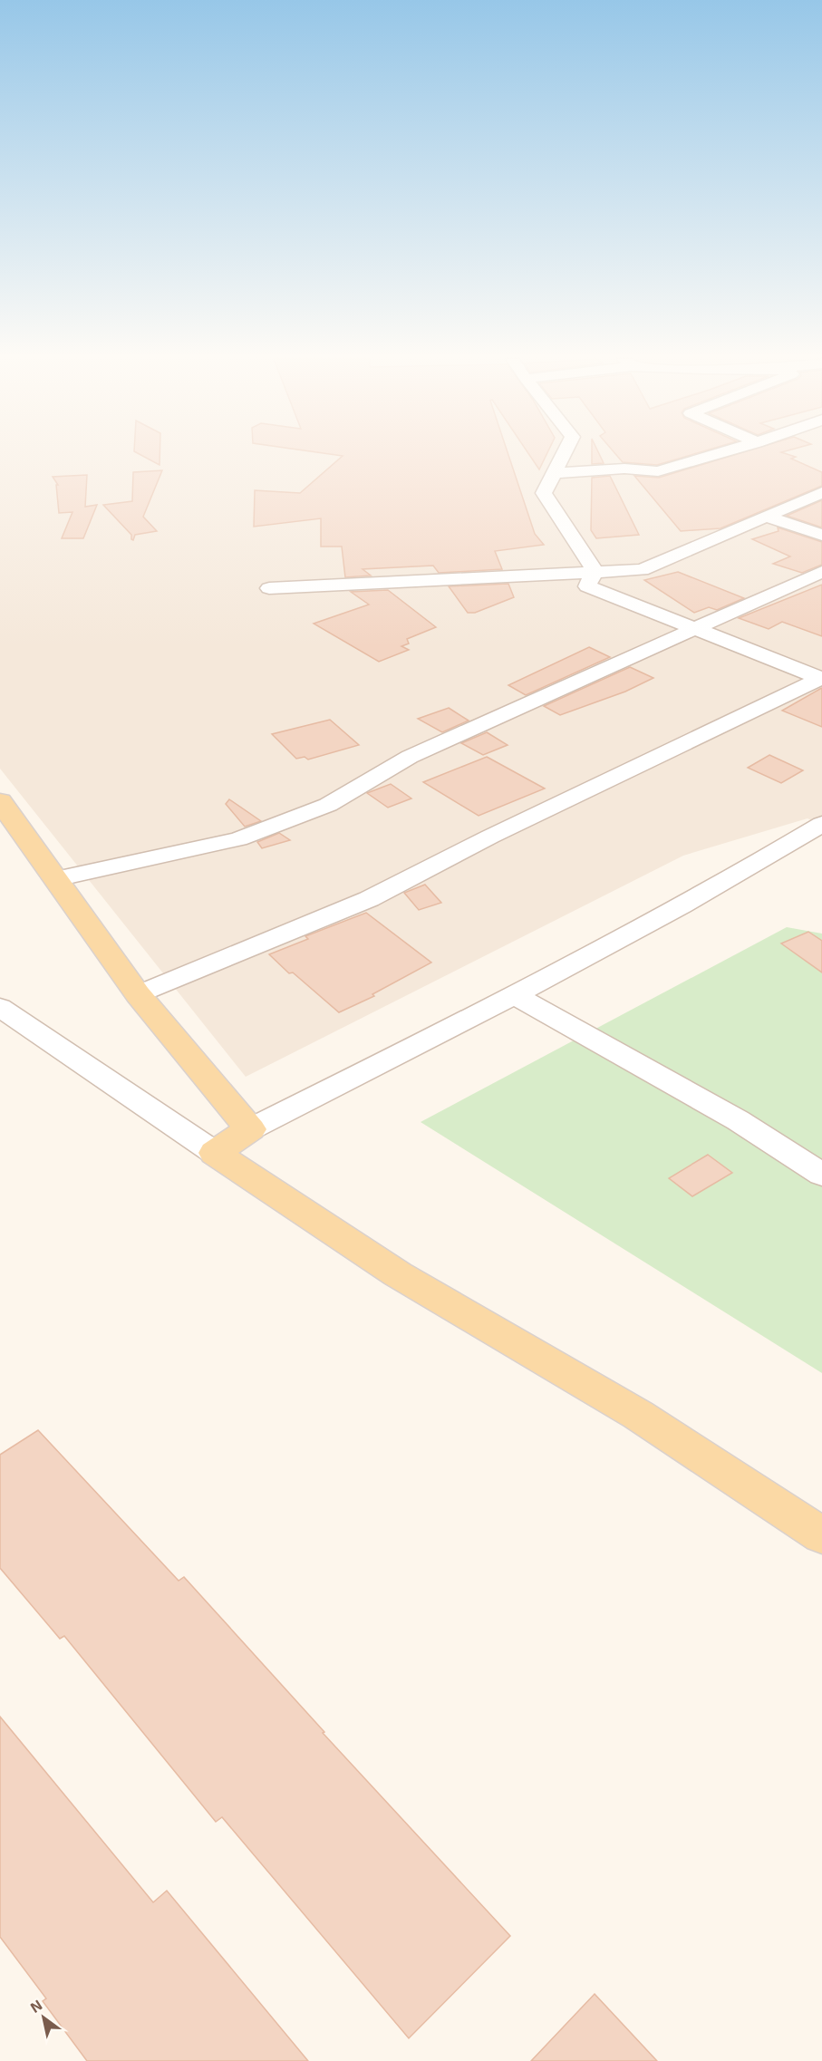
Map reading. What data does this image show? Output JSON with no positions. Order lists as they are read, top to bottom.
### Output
{
  "north": "top left"
}
